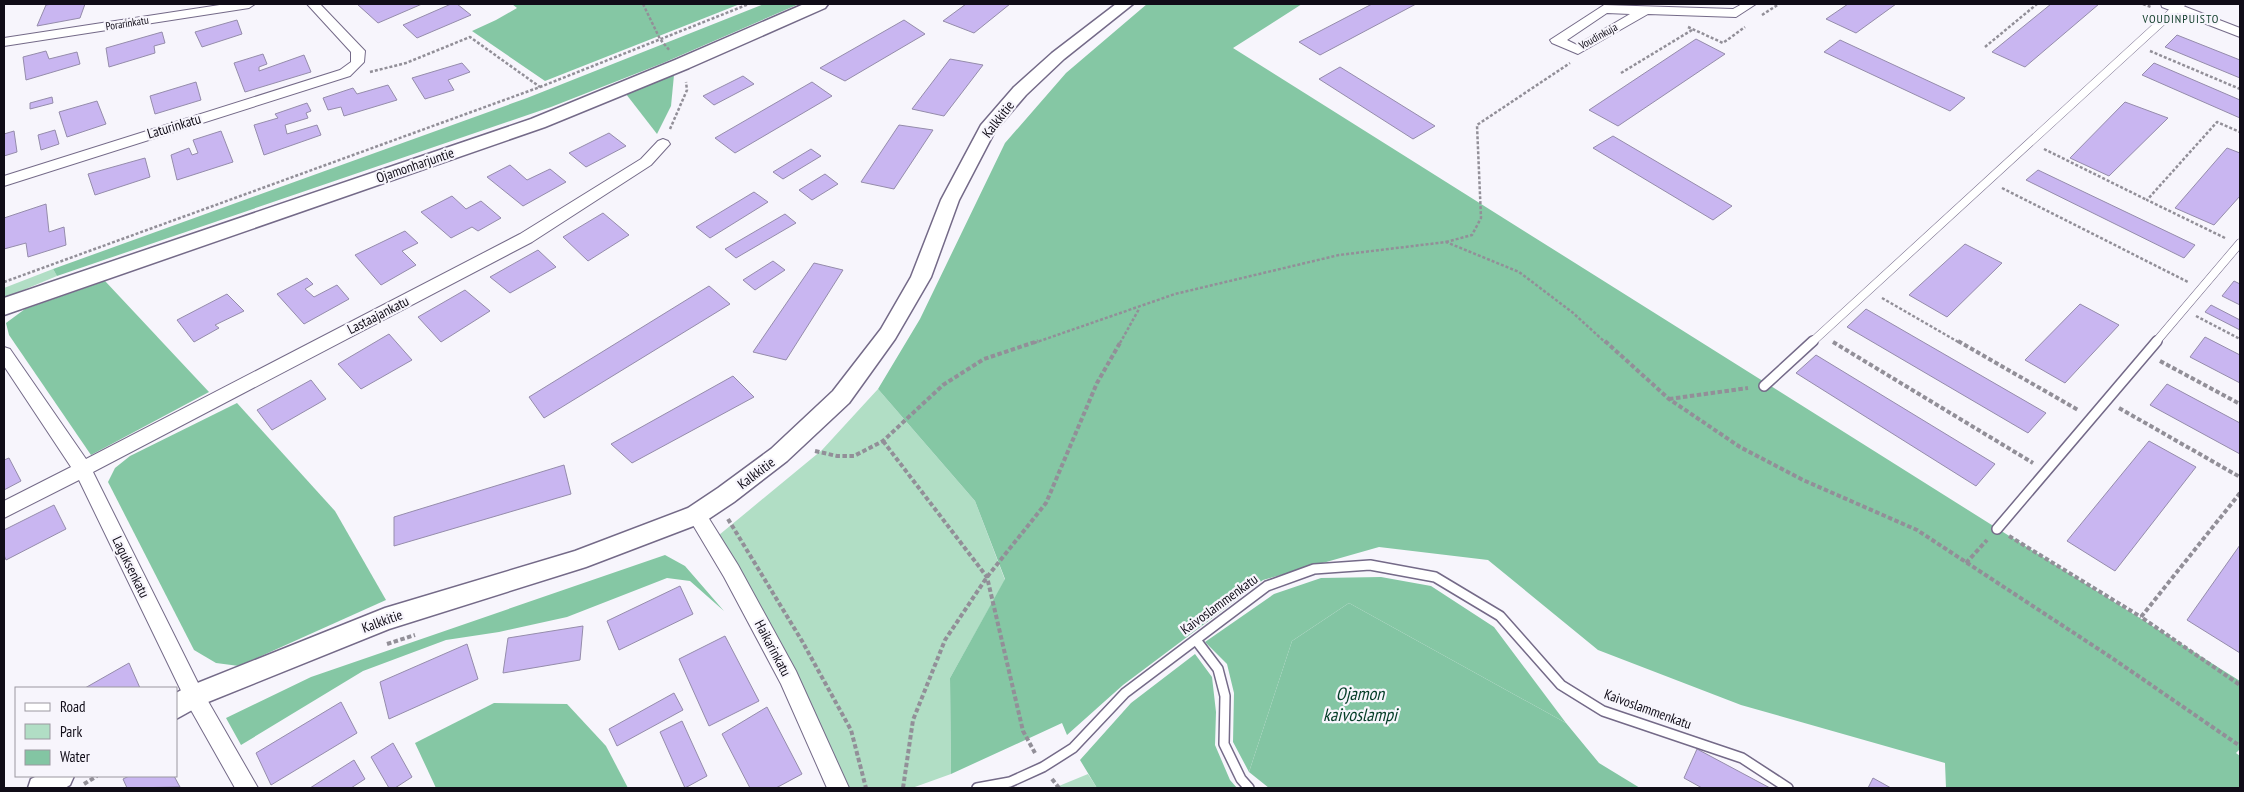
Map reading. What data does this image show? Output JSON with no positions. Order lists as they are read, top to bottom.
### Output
{
  "streets": {
    "main road": ["Ojamonharjuntie"],
    "street": [
      "Porarinkatu",
      "Voudinkuja",
      "Kalkkitie",
      "Laturinkatu",
      "Lastaajankatu",
      "Laguksenkatu",
      "Haikarinkatu"
    ],
    "lane": ["Kaivoslammenkatu"]
  },
  "crossings": [
    ["Kalkkitie", "Laguksenkatu"],
    ["Kalkkitie", "Haikarinkatu"],
    ["Lastaajankatu", "Laguksenkatu"]
  ],
  "districts": ["VOUDINPUISTO"],
  "water": ["Ojamon kaivoslampi"],
  "legend": ["Road", "Park", "Water"]
}
